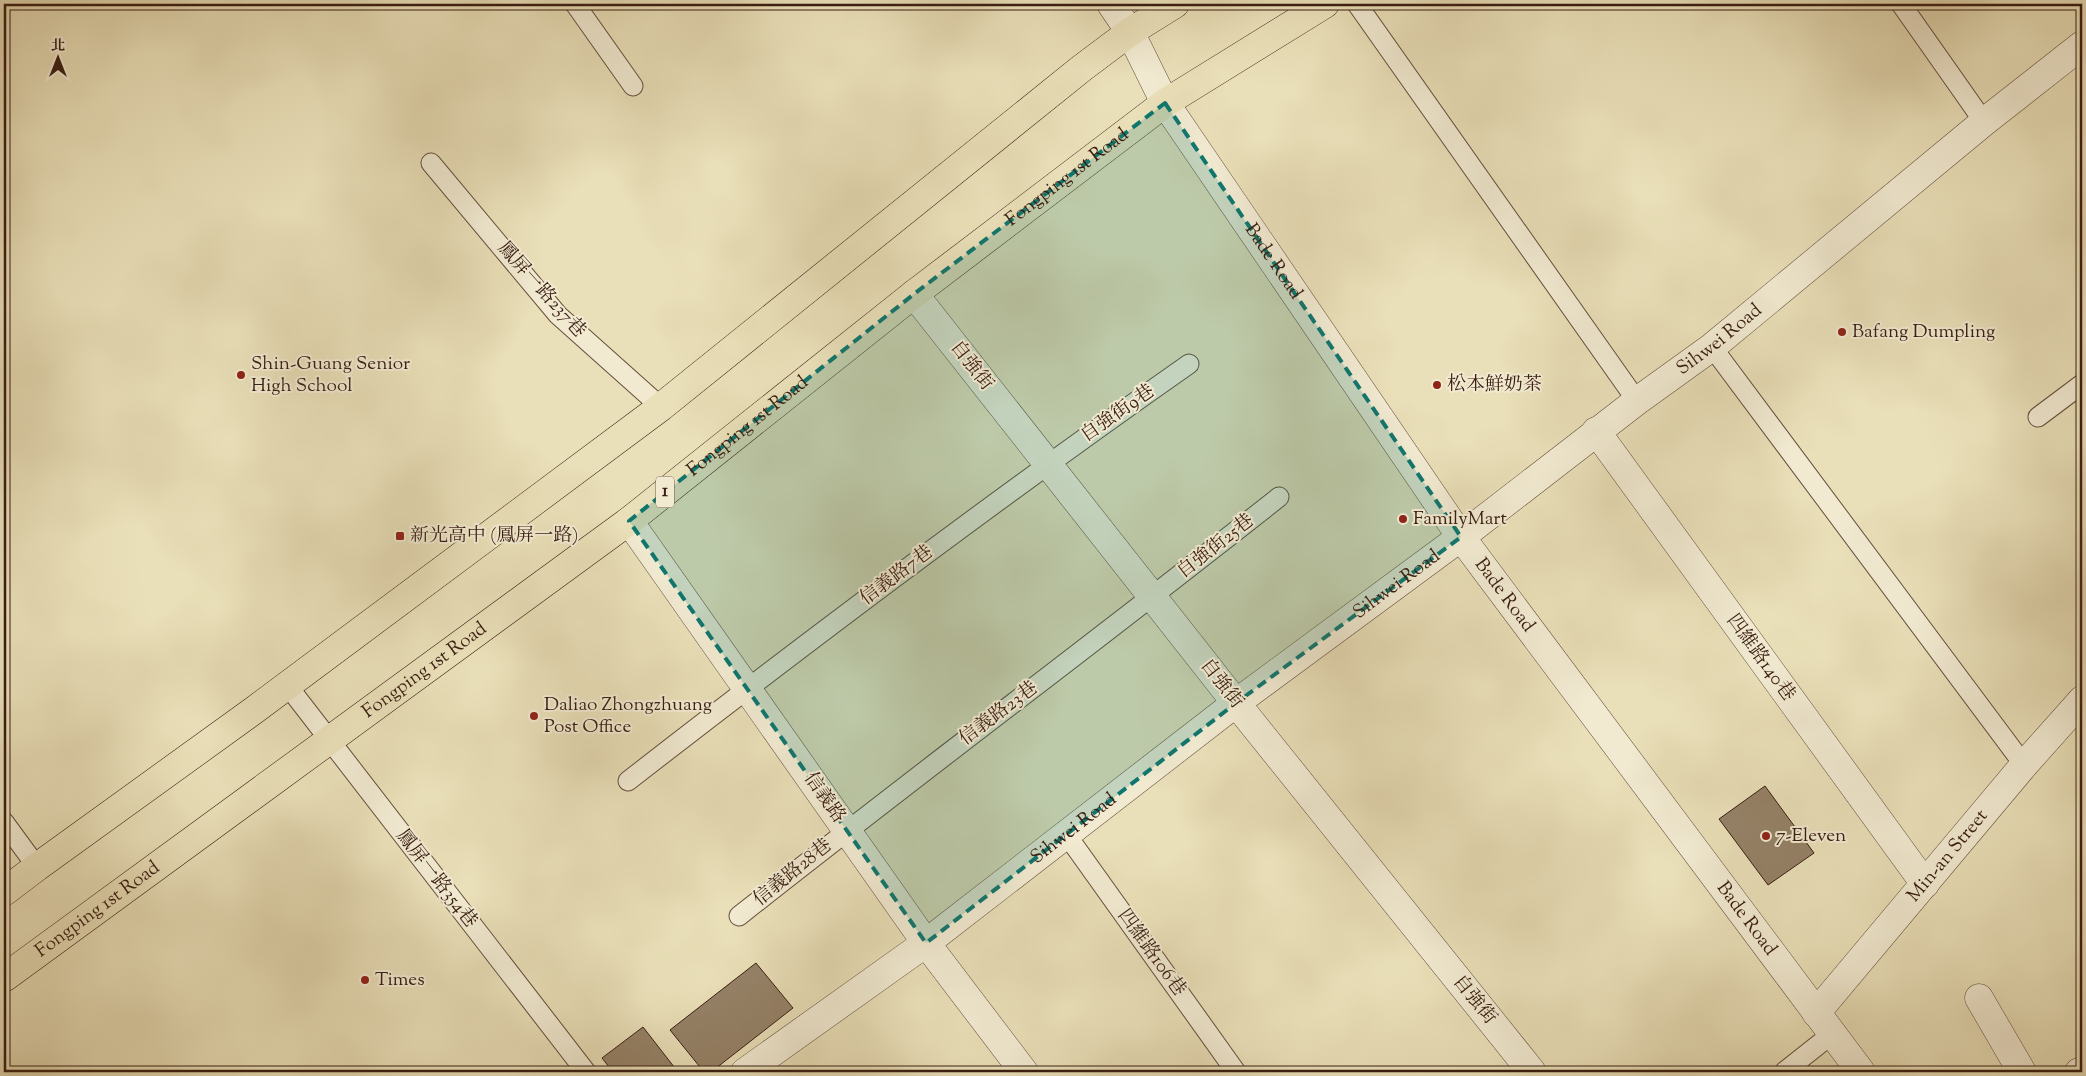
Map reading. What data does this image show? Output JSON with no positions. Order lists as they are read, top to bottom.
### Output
{
  "streets": {
    "main road": ["Fongping 1st Road", "1"],
    "street": [
      "Bade Road",
      "Sihwei Road",
      "自強街",
      "四維路140巷",
      "信義路",
      "Min-an Street"
    ],
    "lane": [
      "鳳屏一路237巷",
      "自強街9巷",
      "自強街25巷",
      "信義路7巷",
      "信義路23巷",
      "信義路28巷",
      "鳳屏一路354巷",
      "四維路106巷"
    ]
  },
  "crossings": [
    ["Fongping 1st Road", "Bade Road"],
    ["Fongping 1st Road", "自強街"],
    ["Fongping 1st Road", "信義路"],
    ["Fongping 1st Road", "鳳屏一路354巷"],
    ["Bade Road", "Sihwei Road"],
    ["Bade Road", "Min-an Street"],
    ["Sihwei Road", "自強街"],
    ["Sihwei Road", "四維路140巷"],
    ["Sihwei Road", "信義路"],
    ["Sihwei Road", "四維路106巷"],
    ["自強街", "自強街9巷"],
    ["自強街", "自強街25巷"],
    ["自強街", "信義路7巷"],
    ["自強街", "信義路23巷"],
    ["自強街9巷", "信義路7巷"],
    ["自強街25巷", "信義路23巷"],
    ["信義路7巷", "信義路"],
    ["四維路140巷", "Min-an Street"],
    ["信義路23巷", "信義路"],
    ["信義路23巷", "信義路28巷"],
    ["信義路", "信義路28巷"]
  ],
  "places": {
    "other": [
      "Bafang Dumpling",
      "Shin-Guang Senior High School",
      "松本鮮奶茶",
      "FamilyMart",
      "Daliao Zhongzhuang Post Office",
      "7-Eleven",
      "Times"
    ],
    "transit": ["新光高中 (鳳屏一路)"]
  },
  "north": "top"
}
